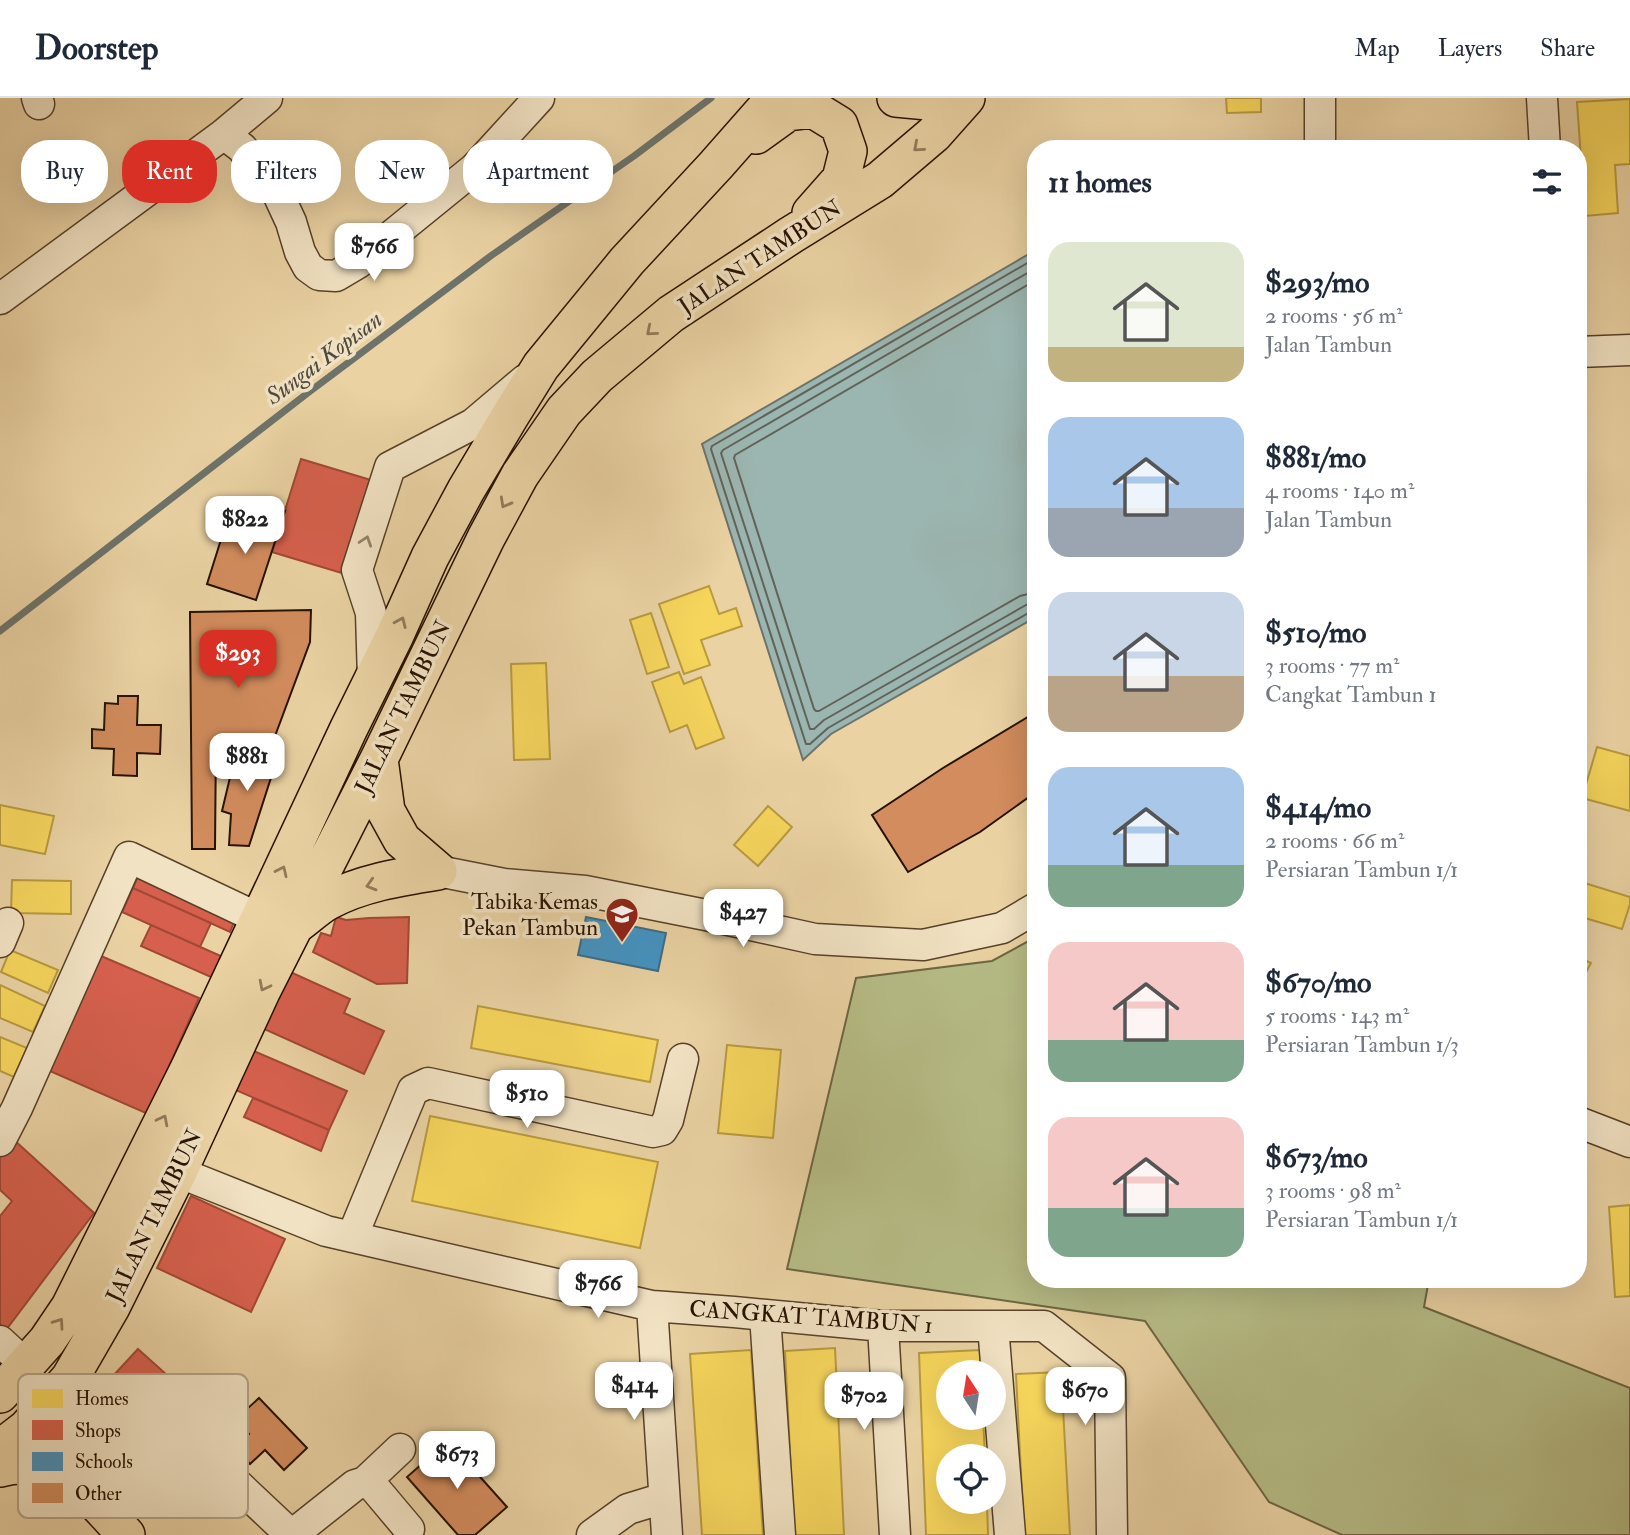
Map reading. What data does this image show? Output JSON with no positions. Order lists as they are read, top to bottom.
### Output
{
  "streets": {
    "main road": ["JALAN TAMBUN"],
    "street": ["CANGKAT TAMBUN 1"]
  },
  "crossings": [
    ["JALAN TAMBUN", "CANGKAT TAMBUN 1"]
  ],
  "water": ["Sungai Kopisan"],
  "places": {
    "school or university": ["Tabika Kemas Pekan Tambun"]
  },
  "legend": [
    "Homes",
    "Shops",
    "Schools",
    "Other"
  ],
  "north": "top",
  "page": {
    "header": "Doorstep",
    "nav": ["Map", "Layers", "Share"],
    "chip": [
      "Buy",
      "Rent",
      "Filters",
      "New",
      "Apartment"
    ],
    "heading": "11 homes",
    "price": [
      "$766",
      "$822",
      "$293",
      "$881",
      "$427",
      "$510",
      "$766",
      "$414",
      "$670",
      "$702",
      "$673"
    ],
    "list": [
      {
        "name": "$293/mo",
        "note": "2 rooms · 56 m² · Jalan Tambun"
      },
      {
        "name": "$881/mo",
        "note": "4 rooms · 140 m² · Jalan Tambun"
      },
      {
        "name": "$510/mo",
        "note": "3 rooms · 77 m² · Cangkat Tambun 1"
      },
      {
        "name": "$414/mo",
        "note": "2 rooms · 66 m² · Persiaran Tambun 1/1"
      },
      {
        "name": "$670/mo",
        "note": "5 rooms · 143 m² · Persiaran Tambun 1/3"
      },
      {
        "name": "$673/mo",
        "note": "3 rooms · 98 m² · Persiaran Tambun 1/1"
      }
    ]
  }
}
